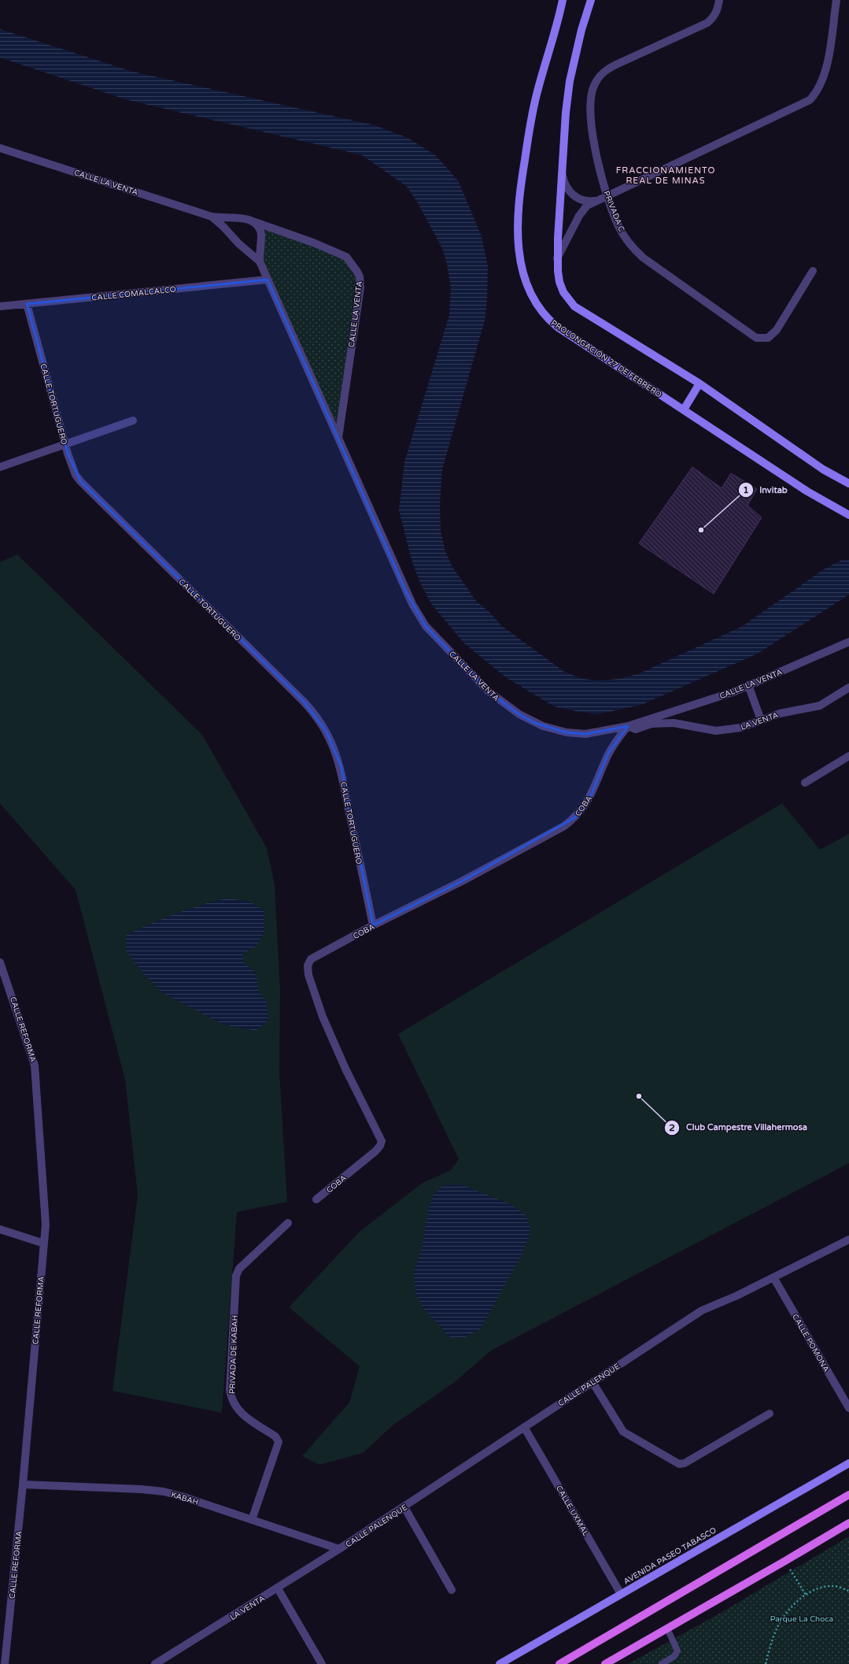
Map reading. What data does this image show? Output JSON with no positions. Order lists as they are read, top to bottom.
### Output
{
  "streets": {
    "street": [
      "CALLE LA VENTA",
      "PRIVADA C",
      "CALLE COMALCALCO",
      "PROLONGACIÓN 27 DE FEBRERO",
      "CALLE TORTUGUERO",
      "LA VENTA",
      "COBA",
      "CALLE REFORMA",
      "CALLE POMONA",
      "PRIVADA DE KABAH",
      "CALLE PALENQUE",
      "KABAH",
      "CALLE UXMAL",
      "AVENIDA PASEO TABASCO"
    ]
  },
  "crossings": [
    ["CALLE LA VENTA", "CALLE COMALCALCO"],
    ["CALLE LA VENTA", "LA VENTA"],
    ["CALLE LA VENTA", "COBA"],
    ["CALLE COMALCALCO", "CALLE TORTUGUERO"],
    ["CALLE TORTUGUERO", "COBA"],
    ["LA VENTA", "COBA"],
    ["LA VENTA", "CALLE PALENQUE"],
    ["LA VENTA", "KABAH"],
    ["CALLE REFORMA", "KABAH"],
    ["CALLE POMONA", "CALLE PALENQUE"],
    ["PRIVADA DE KABAH", "KABAH"],
    ["CALLE PALENQUE", "KABAH"],
    ["CALLE PALENQUE", "CALLE UXMAL"],
    ["CALLE UXMAL", "AVENIDA PASEO TABASCO"]
  ],
  "districts": ["FRACCIONAMIENTO REAL DE MINAS"],
  "parks": ["Parque La Choca"],
  "places": ["Invitab", "Club Campestre Villahermosa"]
}
